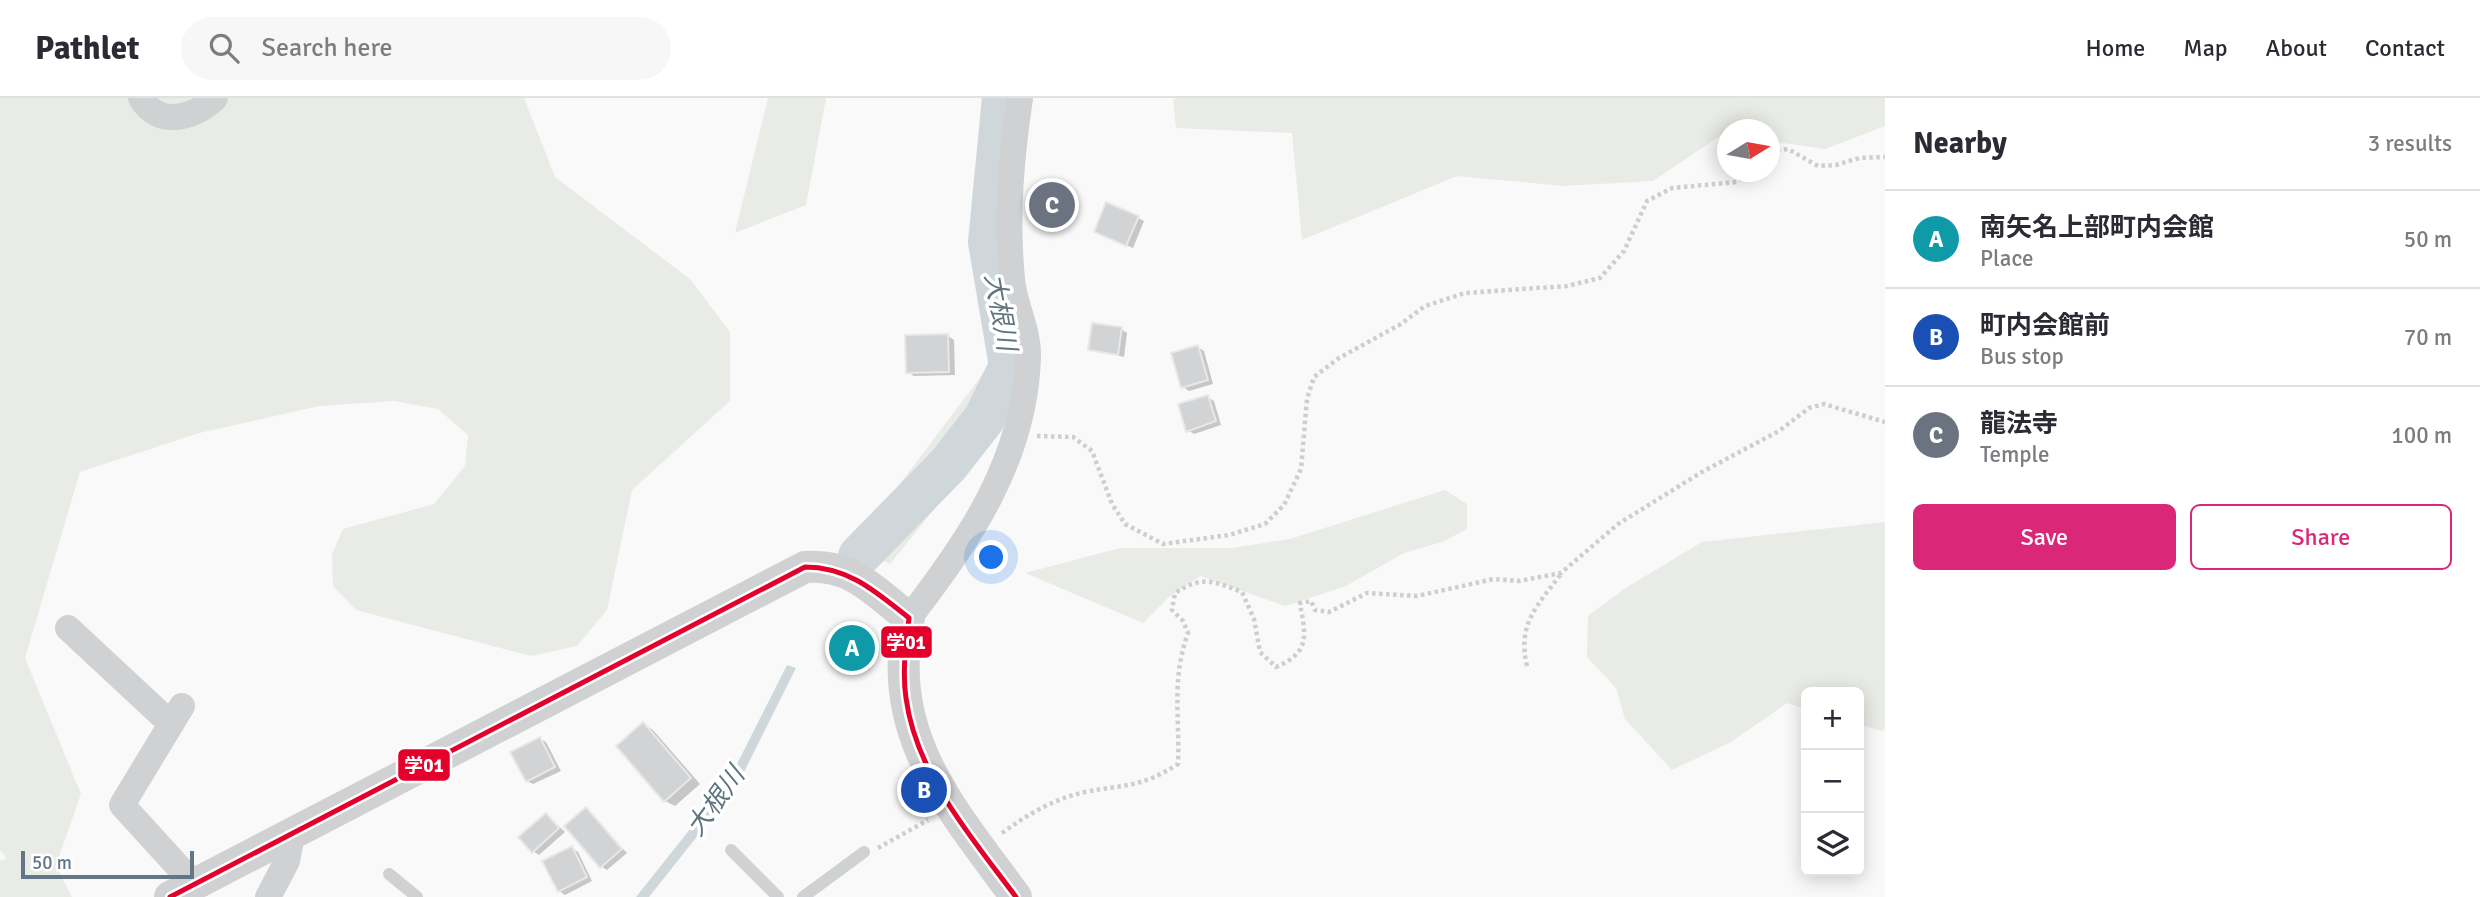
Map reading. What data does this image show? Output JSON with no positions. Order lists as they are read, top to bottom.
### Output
{
  "water": ["大根川"],
  "lines": ["transit line 学01"],
  "scale_bar": "50 m",
  "north": "right",
  "page": {
    "header": "Pathlet",
    "search": "Search here",
    "nav": [
      "Home",
      "Map",
      "About",
      "Contact"
    ],
    "heading": ["Nearby", "3 results"],
    "pins": ["C", "A", "B"],
    "list": [
      {
        "mark": "A",
        "name": "南矢名上部町内会館",
        "note": "Place",
        "value": "50 m"
      },
      {
        "mark": "B",
        "name": "町内会館前",
        "note": "Bus stop",
        "value": "70 m"
      },
      {
        "mark": "C",
        "name": "龍法寺",
        "note": "Temple",
        "value": "100 m"
      }
    ],
    "buttons": ["Save", "Share"],
    "map_buttons": ["+", "−"],
    "scale": "50 m"
  }
}
